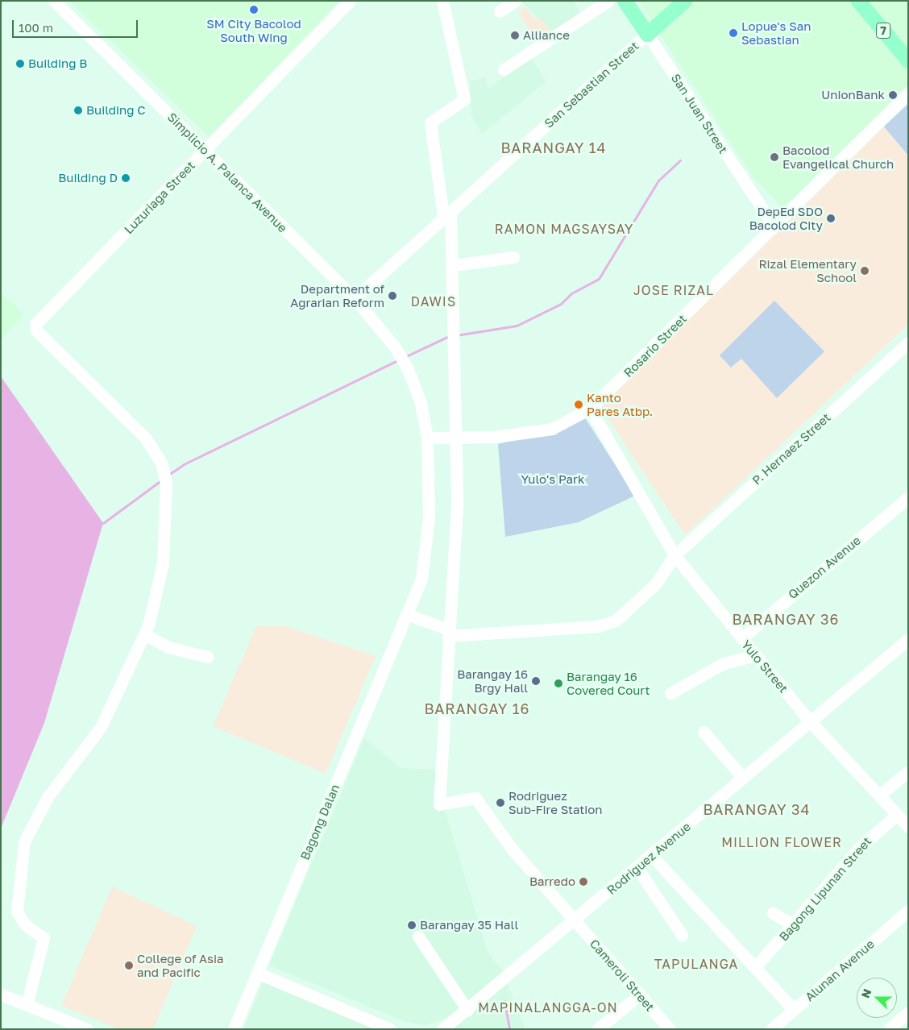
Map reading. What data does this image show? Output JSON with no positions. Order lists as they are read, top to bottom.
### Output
{
  "streets": {
    "main road": ["7", "San Sebastian Street", "San Juan Street"],
    "street": [
      "Simplicio A. Palanca Avenue",
      "Luzuriaga Street",
      "Rosario Street",
      "P. Hernaez Street",
      "Quezon Avenue",
      "Yulo Street",
      "Bagong Dalan",
      "Rodriguez Avenue",
      "Bagong Lipunan Street",
      "Alunan Avenue",
      "Cameroli Street"
    ]
  },
  "crossings": [
    ["San Sebastian Street", "San Juan Street"],
    ["San Sebastian Street", "Simplicio A. Palanca Avenue"],
    ["San Juan Street", "Rosario Street"],
    ["Simplicio A. Palanca Avenue", "Luzuriaga Street"],
    ["Simplicio A. Palanca Avenue", "Rosario Street"],
    ["Simplicio A. Palanca Avenue", "Bagong Dalan"],
    ["Rosario Street", "Yulo Street"],
    ["Rosario Street", "Bagong Dalan"],
    ["P. Hernaez Street", "Yulo Street"],
    ["P. Hernaez Street", "Cameroli Street"],
    ["Quezon Avenue", "Yulo Street"],
    ["Yulo Street", "Rodriguez Avenue"],
    ["Yulo Street", "Bagong Lipunan Street"],
    ["Rodriguez Avenue", "Cameroli Street"]
  ],
  "districts": [
    "BARANGAY 14",
    "RAMON MAGSAYSAY",
    "JOSE RIZAL",
    "DAWIS",
    "BARANGAY 36",
    "BARANGAY 16",
    "BARANGAY 34",
    "MILLION FLOWER",
    "TAPULANGA",
    "MAPINALANGGA-ON"
  ],
  "parks": ["Yulo's Park"],
  "places": [
    "SM City Bacolod South Wing",
    "Lopue's San Sebastian",
    "Alliance",
    "Building B",
    "UnionBank",
    "Building C",
    "Bacolod Evangelical Church",
    "Building D",
    "DepEd SDO Bacolod City",
    "Rizal Elementary School",
    "Department of Agrarian Reform",
    "Kanto Pares Atbp.",
    "Barangay 16 Brgy Hall",
    "Barangay 16 Covered Court",
    "Rodriguez Sub-Fire Station",
    "Barredo",
    "Barangay 35 Hall",
    "College of Asia and Pacific"
  ],
  "scale_bar": "100 m",
  "north": "left"
}
